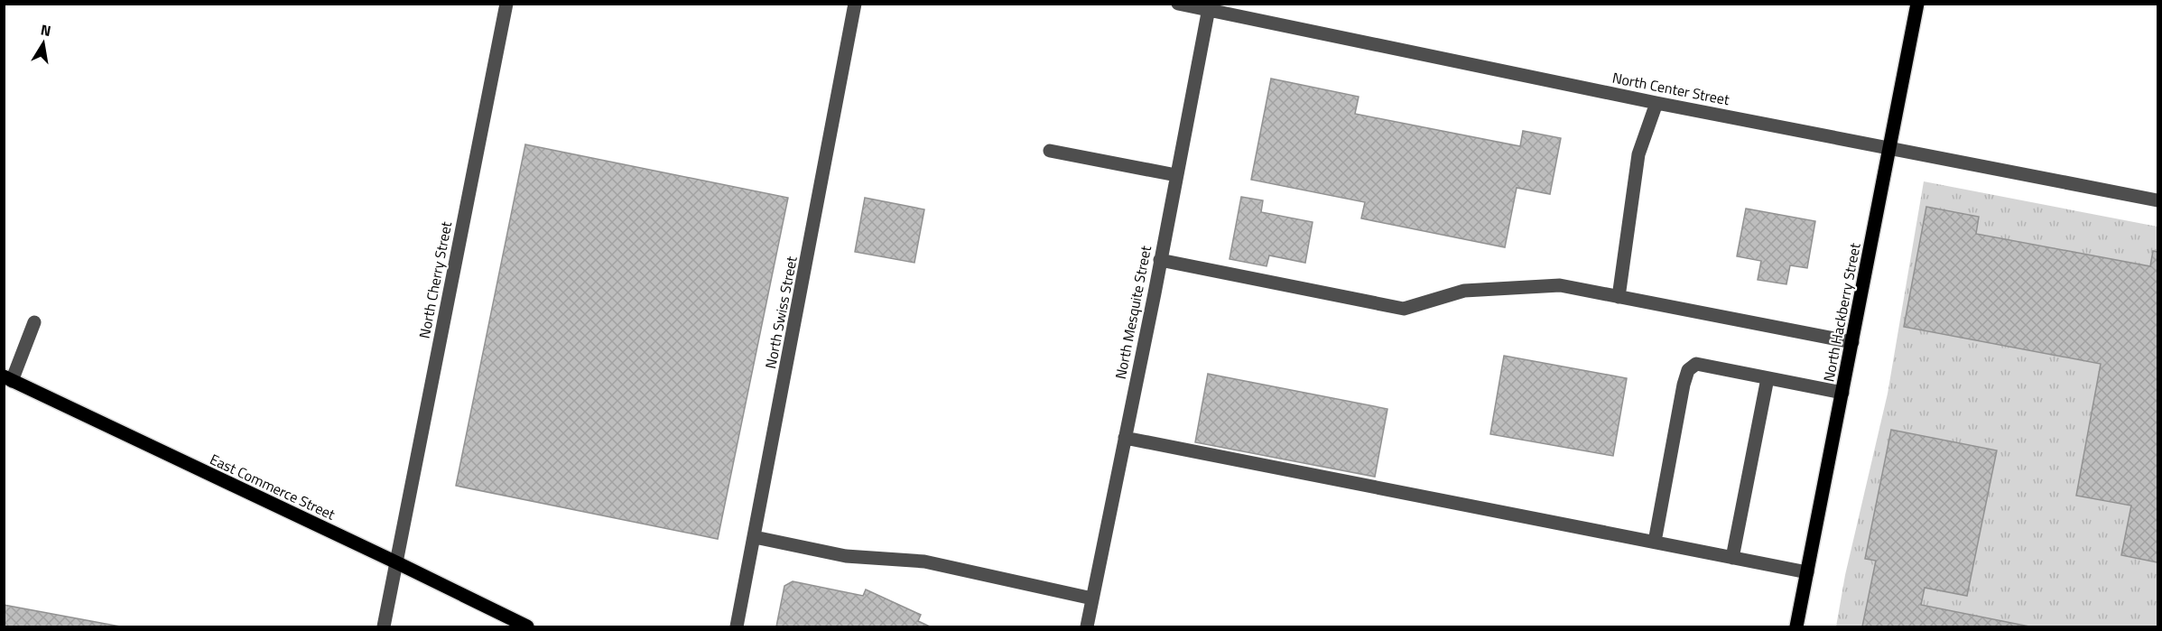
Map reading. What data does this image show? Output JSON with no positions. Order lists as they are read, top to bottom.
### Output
{
  "streets": {
    "main road": ["North Hackberry Street", "East Commerce Street"],
    "street": [
      "North Center Street",
      "North Cherry Street",
      "North Swiss Street",
      "North Mesquite Street"
    ]
  },
  "crossings": [
    ["North Center Street", "North Mesquite Street"],
    ["North Center Street", "North Hackberry Street"],
    ["North Cherry Street", "East Commerce Street"]
  ],
  "north": "top"
}
